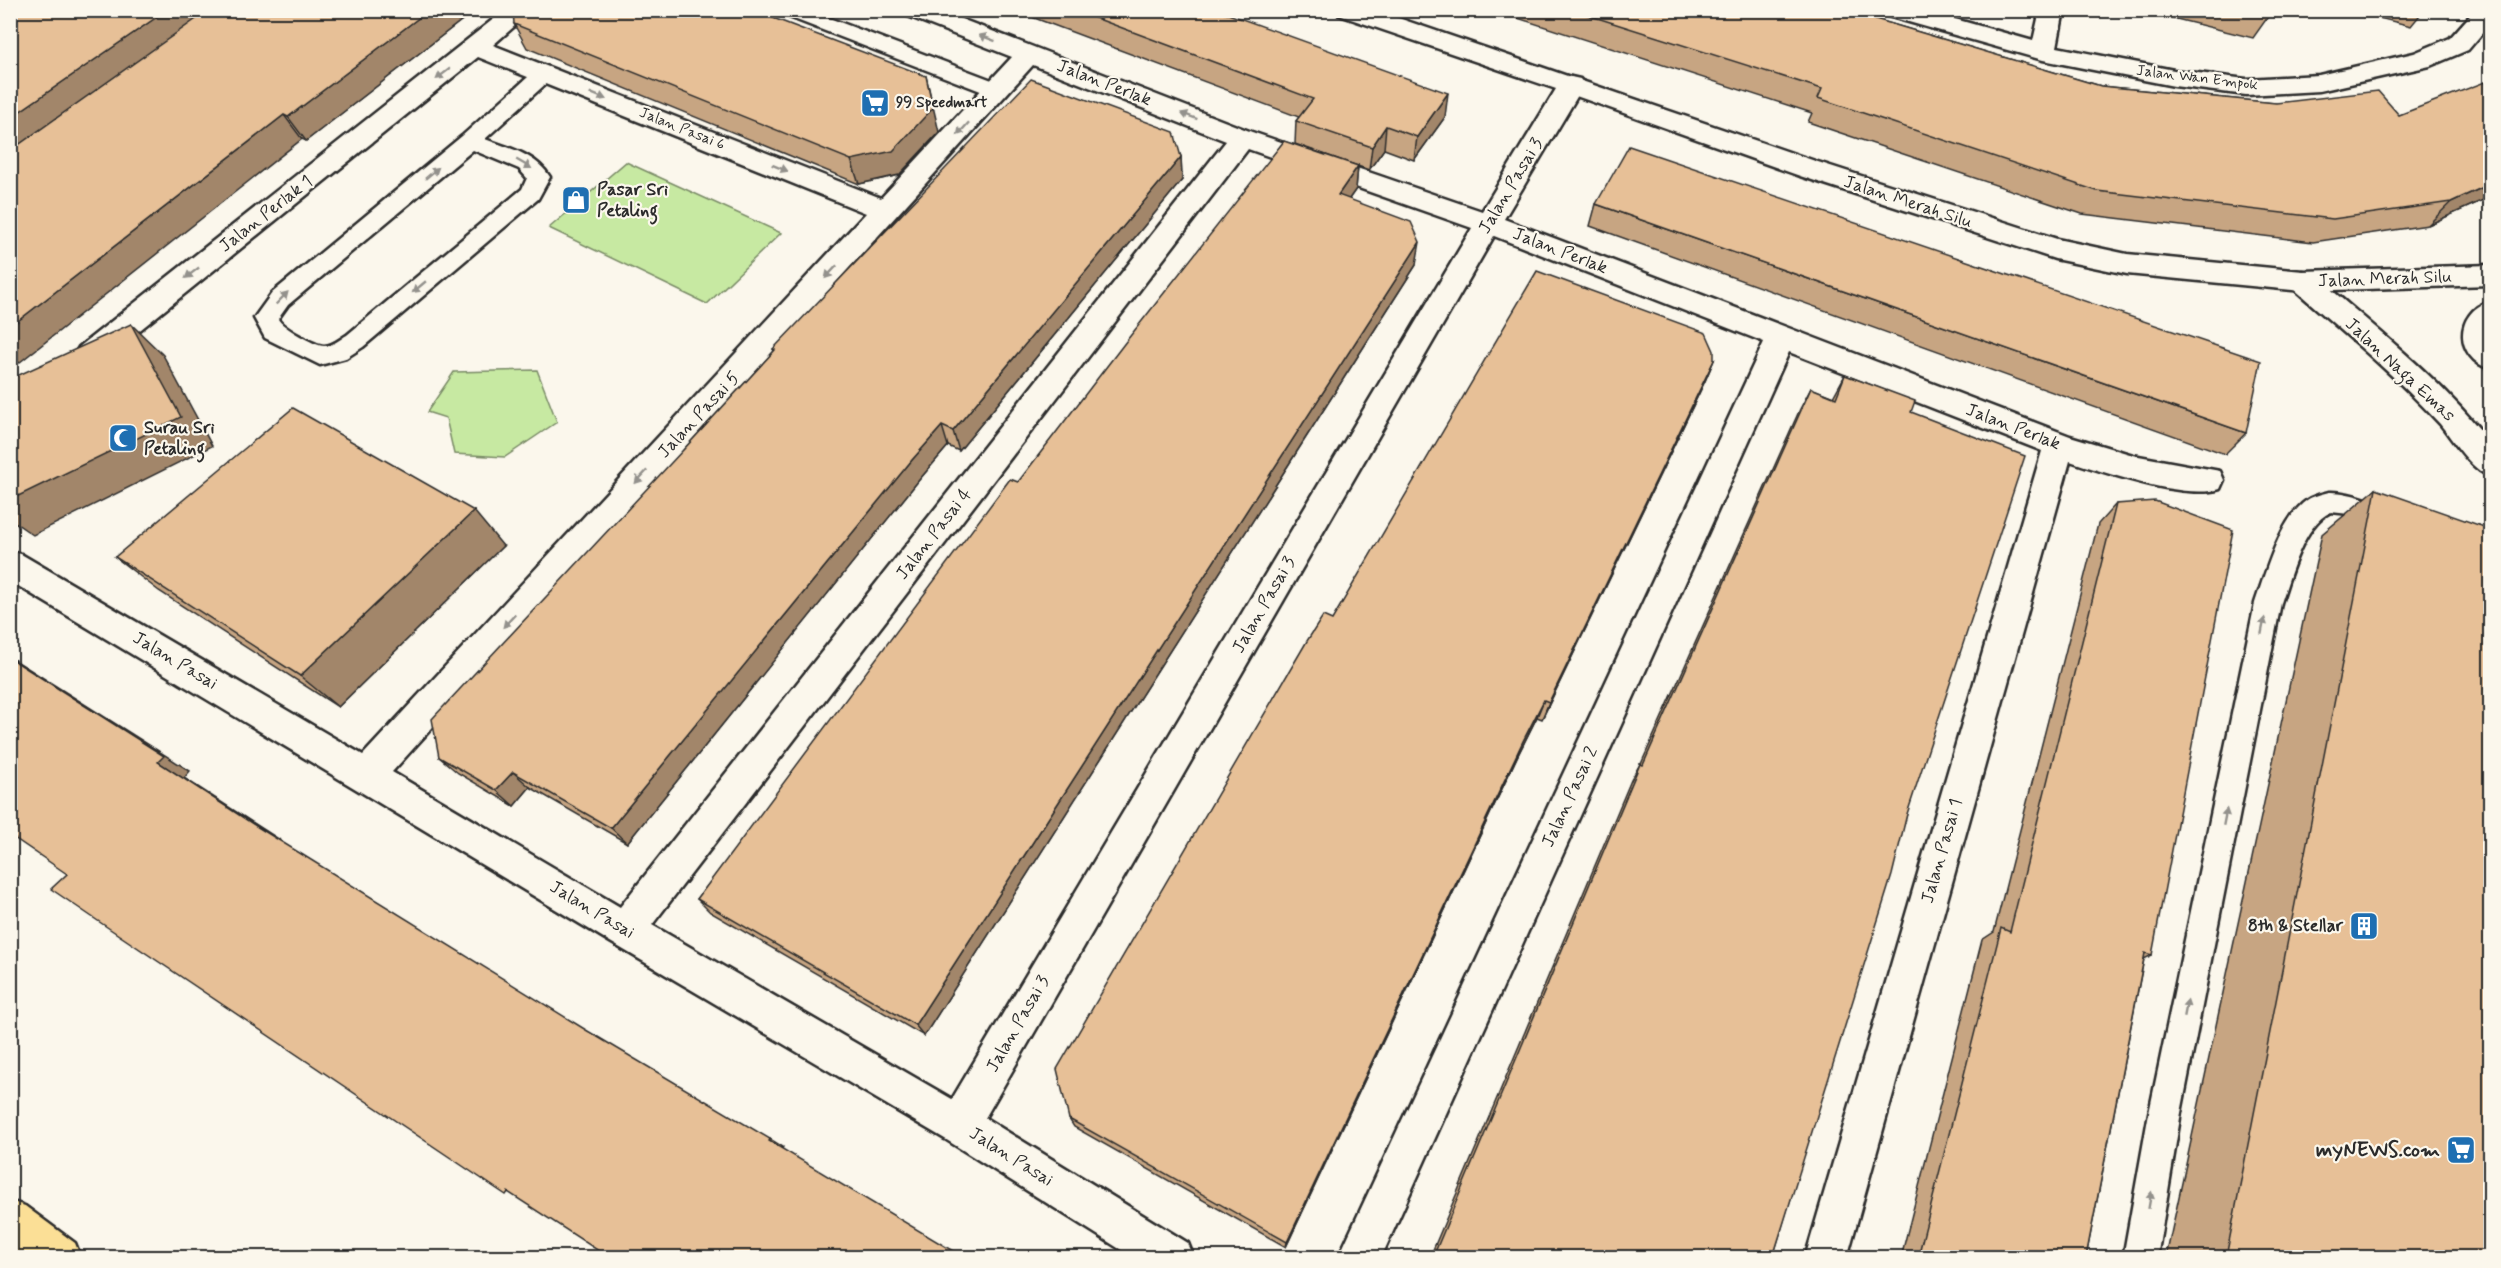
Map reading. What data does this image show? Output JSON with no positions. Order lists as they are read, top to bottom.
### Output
{
  "streets": {
    "street": [
      "Jalan Wan Empok",
      "Jalan Perlak",
      "Jalan Pasai 6",
      "Jalan Pasai 3",
      "Jalan Merah Silu",
      "Jalan Perlak 1",
      "Jalan Naga Emas",
      "Jalan Pasai 5",
      "Jalan Pasai 4",
      "Jalan Pasai",
      "Jalan Pasai 2",
      "Jalan Pasai 1"
    ]
  },
  "crossings": [
    ["Jalan Perlak", "Jalan Pasai 3"],
    ["Jalan Perlak", "Jalan Pasai 5"],
    ["Jalan Perlak", "Jalan Pasai 4"],
    ["Jalan Perlak", "Jalan Pasai 2"],
    ["Jalan Perlak", "Jalan Pasai 1"],
    ["Jalan Pasai 6", "Jalan Perlak 1"],
    ["Jalan Pasai 6", "Jalan Pasai 5"],
    ["Jalan Pasai 3", "Jalan Merah Silu"],
    ["Jalan Pasai 3", "Jalan Pasai"],
    ["Jalan Merah Silu", "Jalan Naga Emas"],
    ["Jalan Pasai 5", "Jalan Pasai"],
    ["Jalan Pasai 4", "Jalan Pasai"]
  ],
  "one_way": ["Jalan Pasai 6", "Jalan Perlak 1", "Jalan Pasai 5"],
  "places": {
    "supermarket": ["99 Speedmart", "myNEWS.com"],
    "shop": ["Pasar Sri Petaling"],
    "mosque": ["Surau Sri Petaling"],
    "building": ["8th & Stellar"]
  }
}
